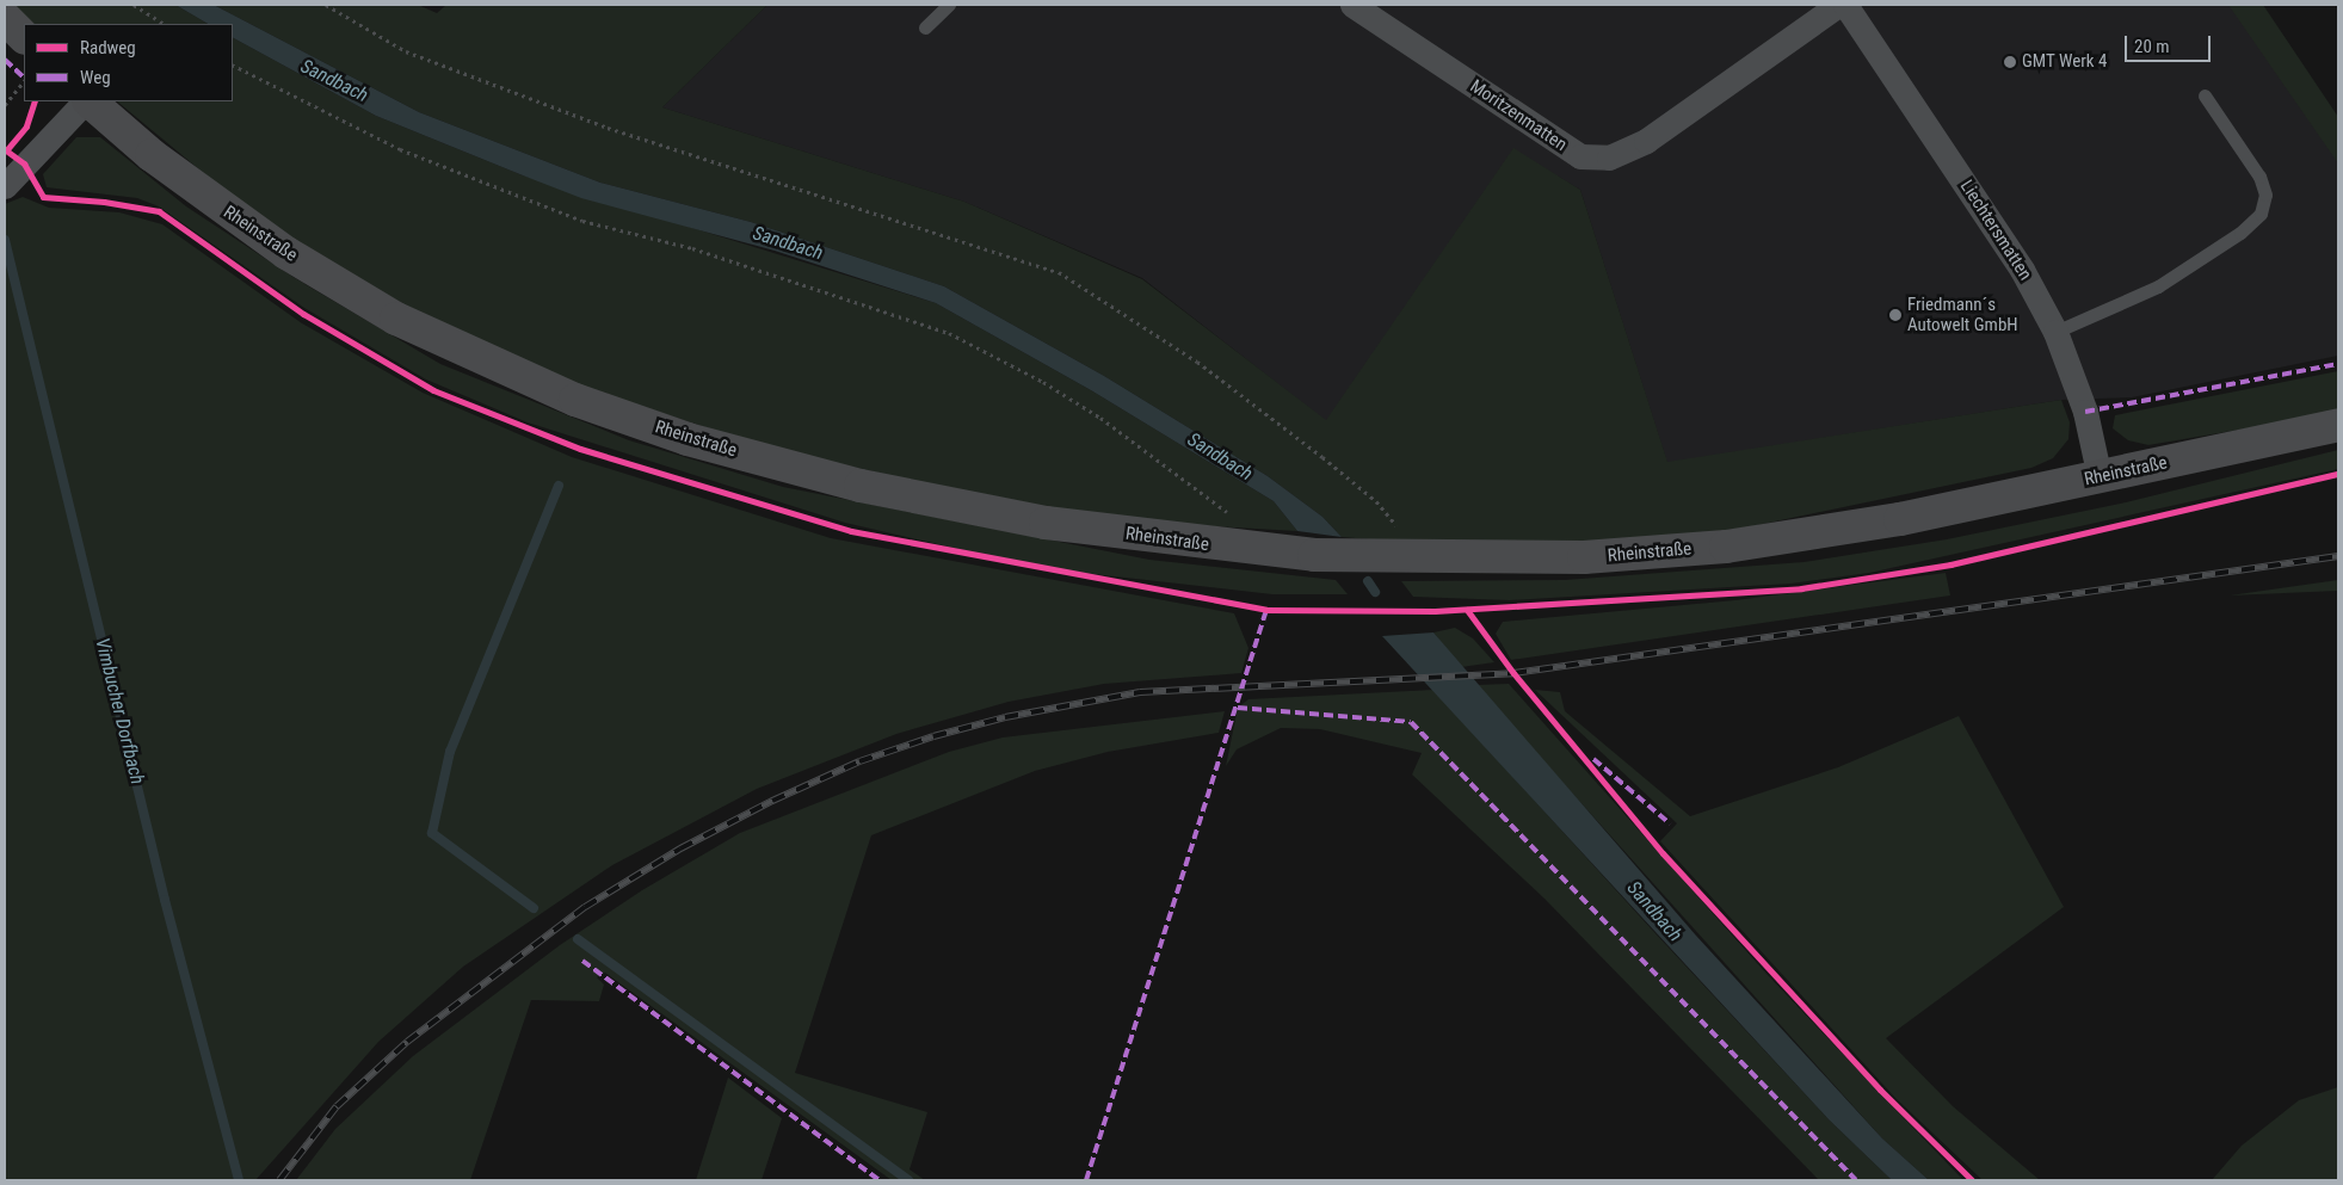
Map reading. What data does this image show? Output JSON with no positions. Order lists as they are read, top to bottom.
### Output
{
  "streets": {
    "street": ["Moritzenmatten", "Liechtersmatten", "Rheinstraße"]
  },
  "crossings": [
    ["Liechtersmatten", "Rheinstraße"]
  ],
  "water": ["Sandbach", "Vimbucher Dorfbach"],
  "places": ["GMT Werk 4", "Friedmann´s Autowelt GmbH"],
  "legend": ["Radweg", "Weg"],
  "scale_bar": "20 m"
}
